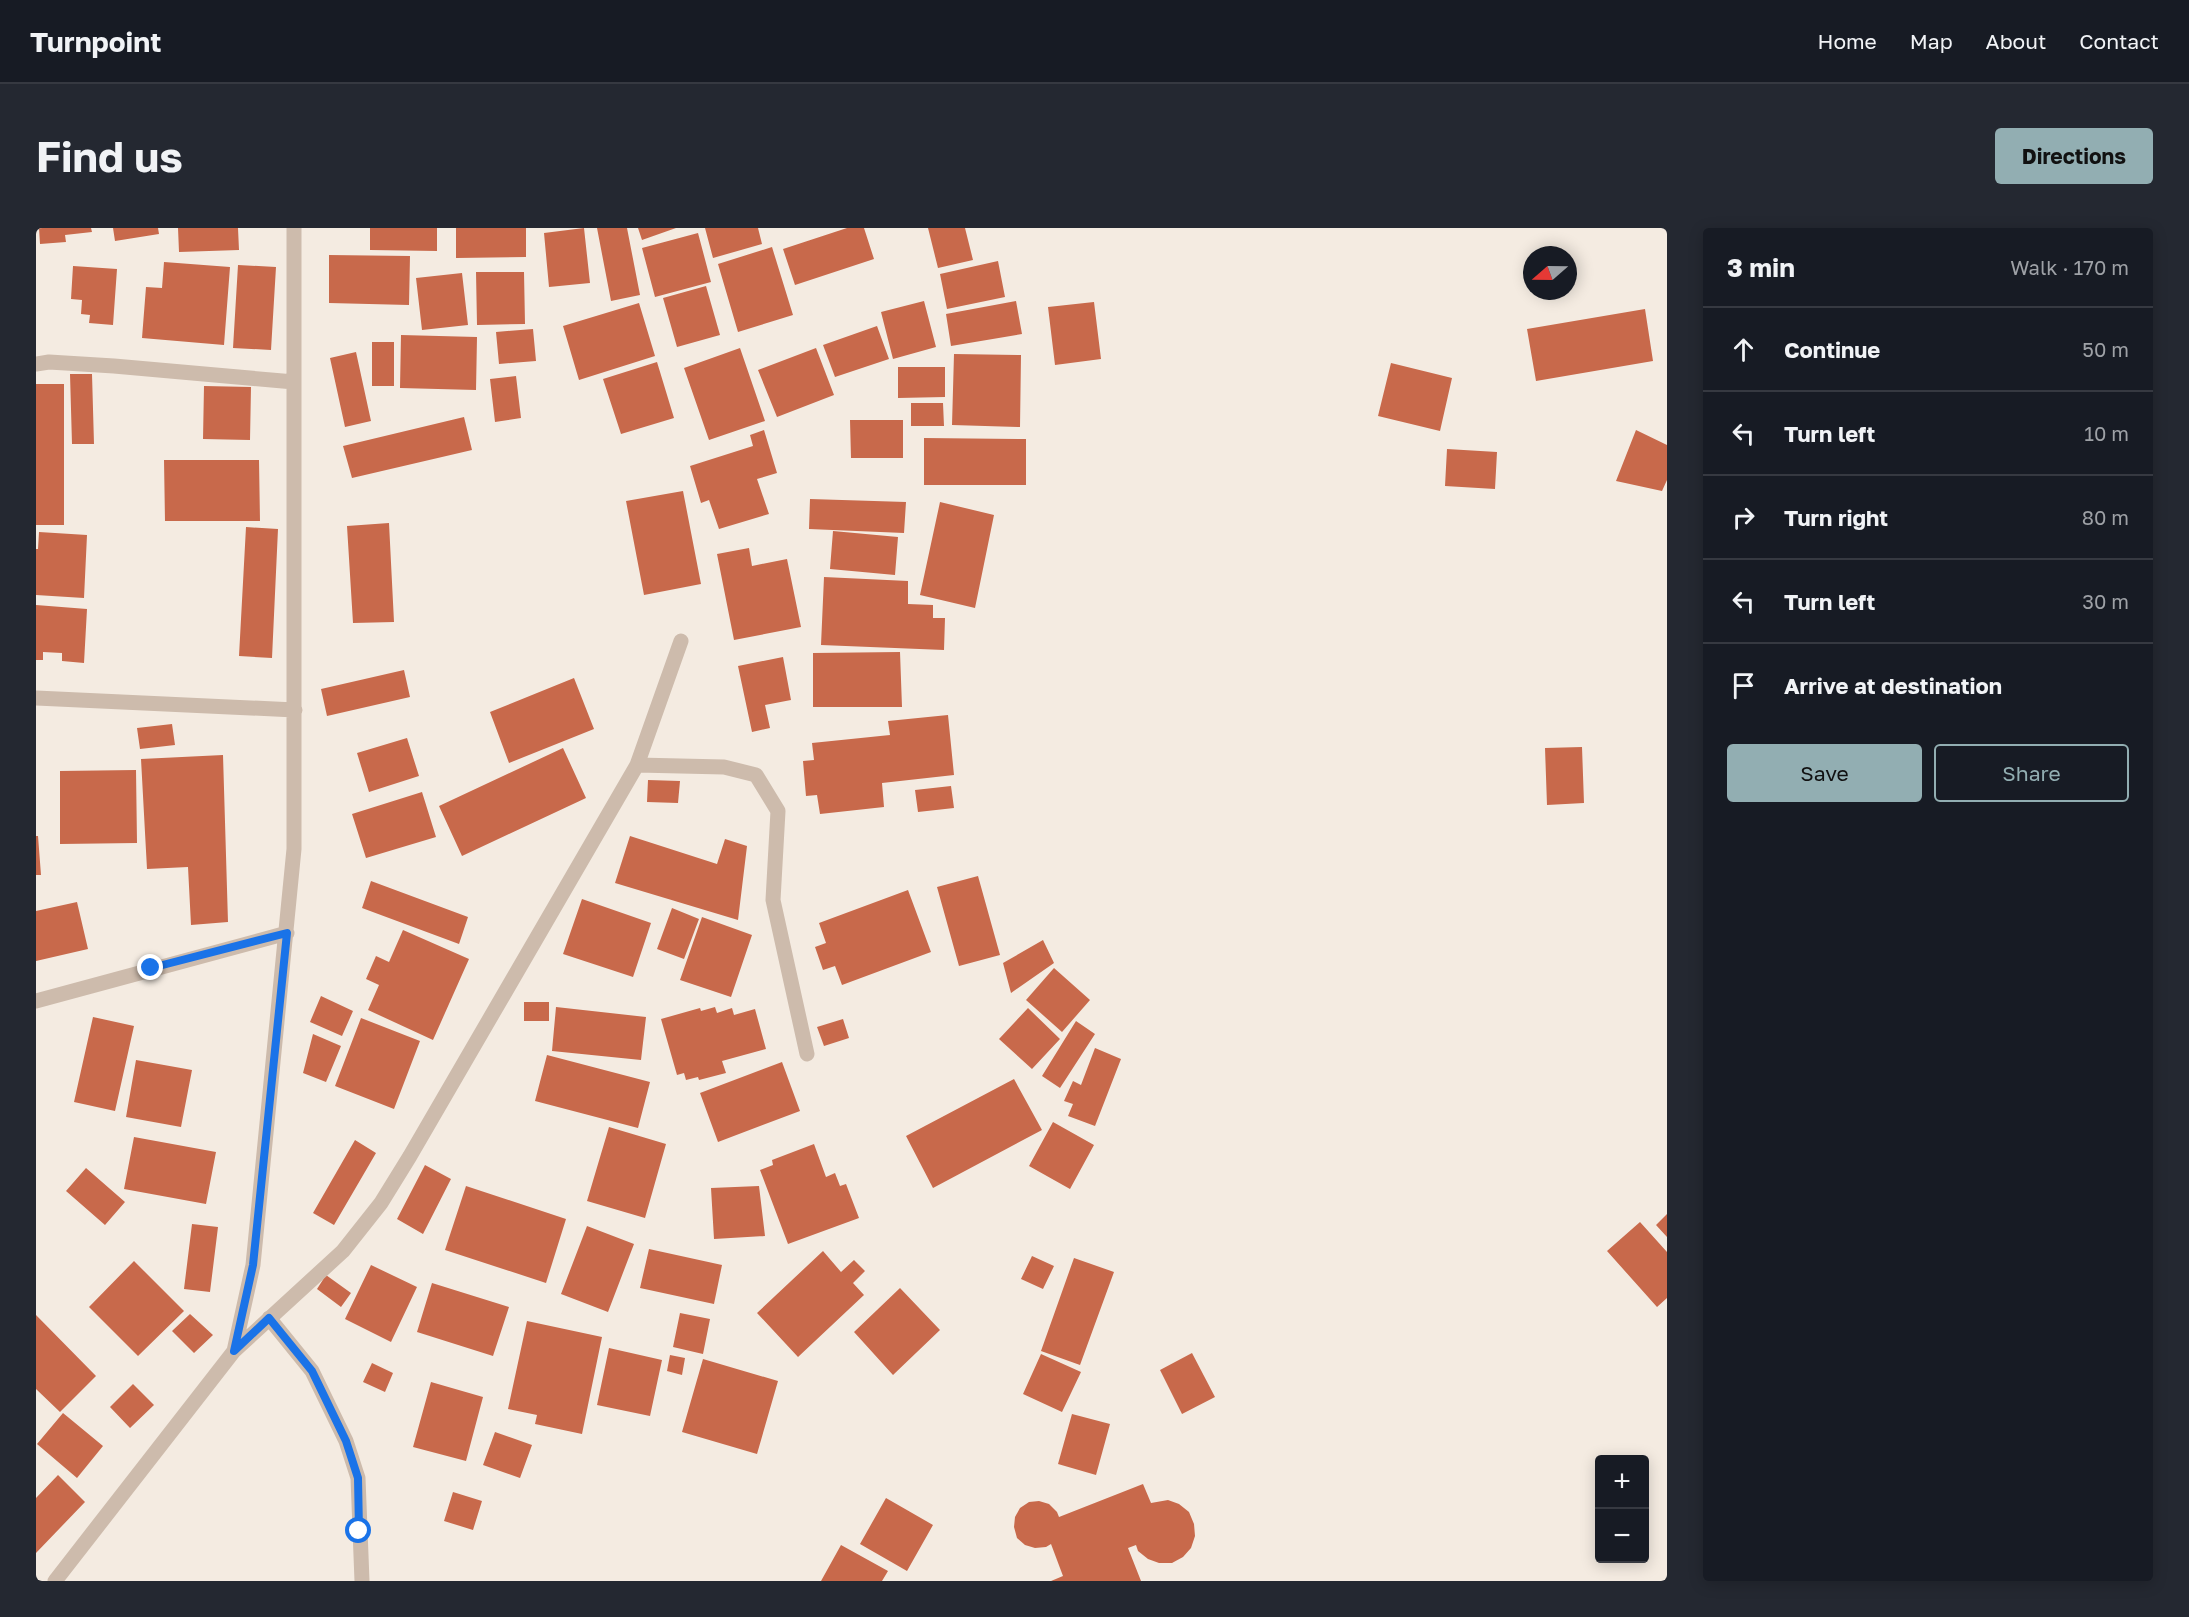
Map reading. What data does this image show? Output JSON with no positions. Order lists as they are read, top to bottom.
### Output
{
  "north": "left",
  "page": {
    "header": "Turnpoint",
    "nav": [
      "Home",
      "Map",
      "About",
      "Contact"
    ],
    "buttons": [
      "Directions",
      ["Save", "Share"]
    ],
    "title": "Find us",
    "heading": ["3 min", "Walk · 170 m"],
    "list": [
      ["Continue", "50 m"],
      ["Turn left", "10 m"],
      ["Turn right", "80 m"],
      ["Turn left", "30 m"],
      "Arrive at destination"
    ],
    "map_buttons": ["+", "−"]
  }
}
